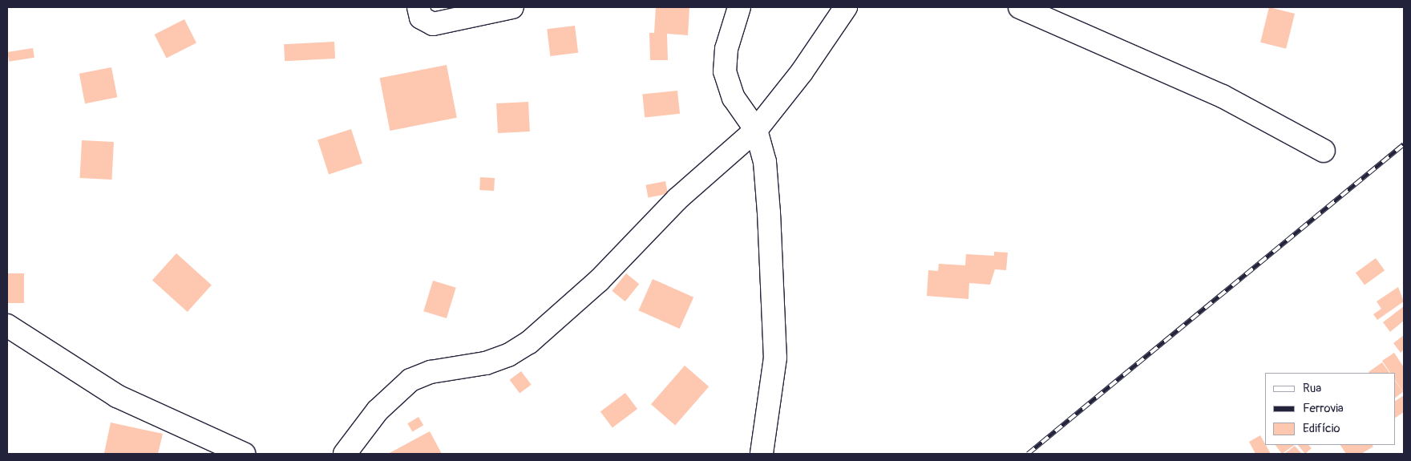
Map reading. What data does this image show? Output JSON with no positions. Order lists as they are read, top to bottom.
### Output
{
  "legend": ["Rua", "Ferrovia", "Edifício"]
}
